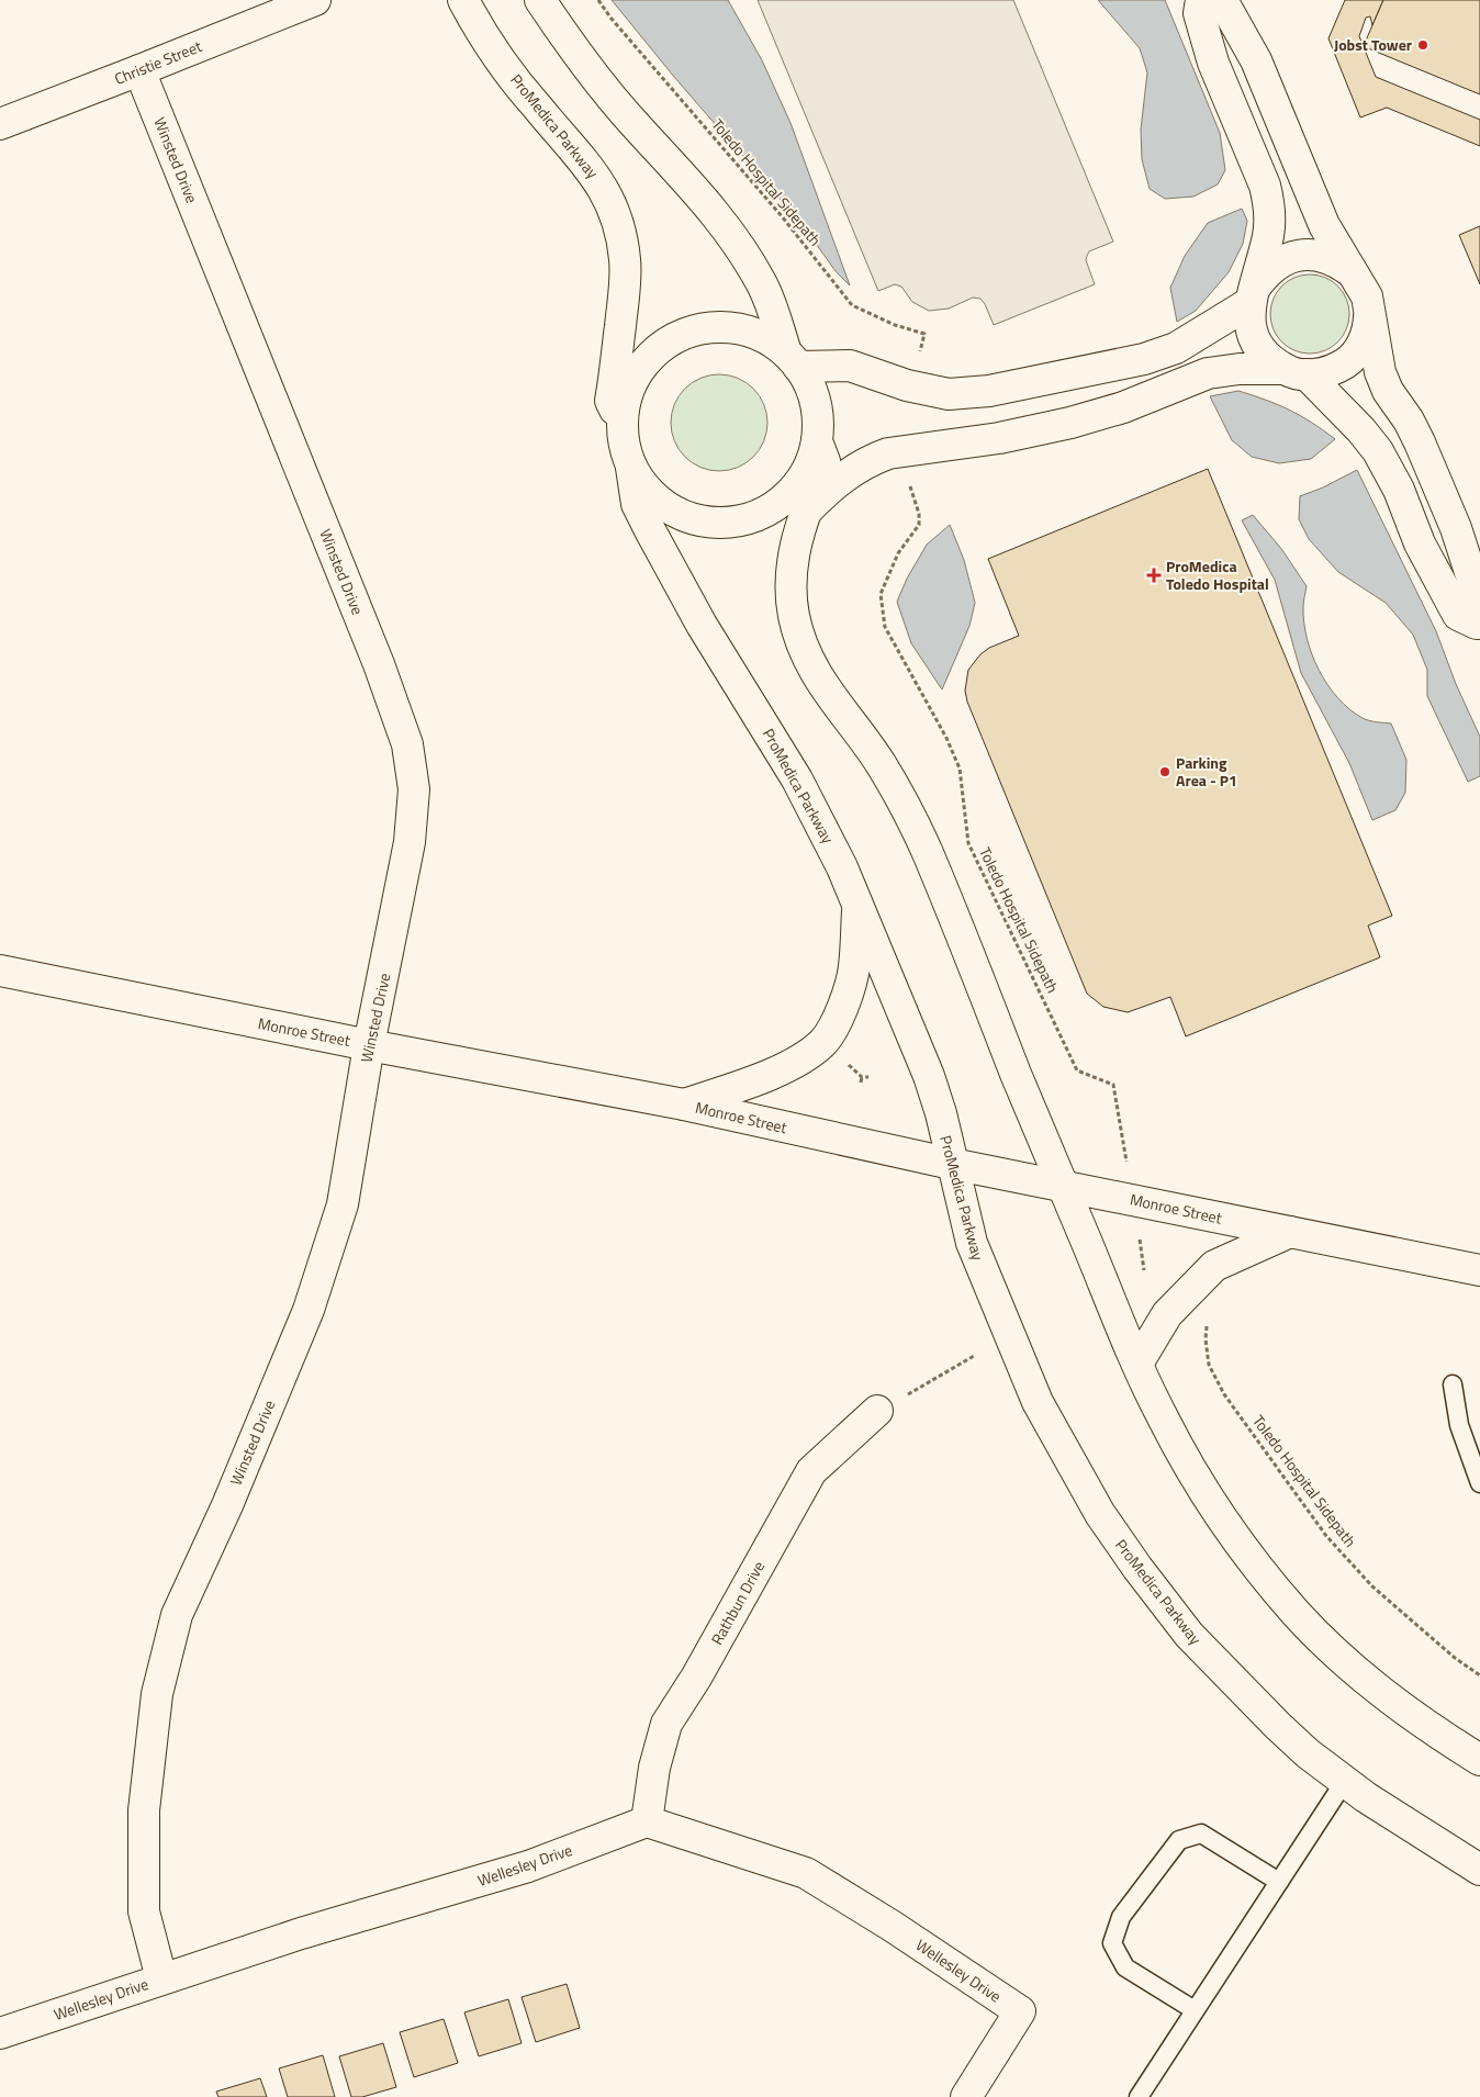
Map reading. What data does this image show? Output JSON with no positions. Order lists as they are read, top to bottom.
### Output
{
  "streets": {
    "street": [
      "Christie Street",
      "ProMedica Parkway",
      "Winsted Drive",
      "Monroe Street",
      "Rathbun Drive",
      "Wellesley Drive"
    ],
    "path": ["Toledo Hospital Sidepath"]
  },
  "crossings": [
    ["Christie Street", "Winsted Drive"],
    ["ProMedica Parkway", "Monroe Street"],
    ["Winsted Drive", "Monroe Street"],
    ["Winsted Drive", "Wellesley Drive"],
    ["Rathbun Drive", "Wellesley Drive"]
  ],
  "places": {
    "other": ["Jobst Tower", "Parking Area - P1"],
    "health": ["ProMedica Toledo Hospital"]
  }
}
